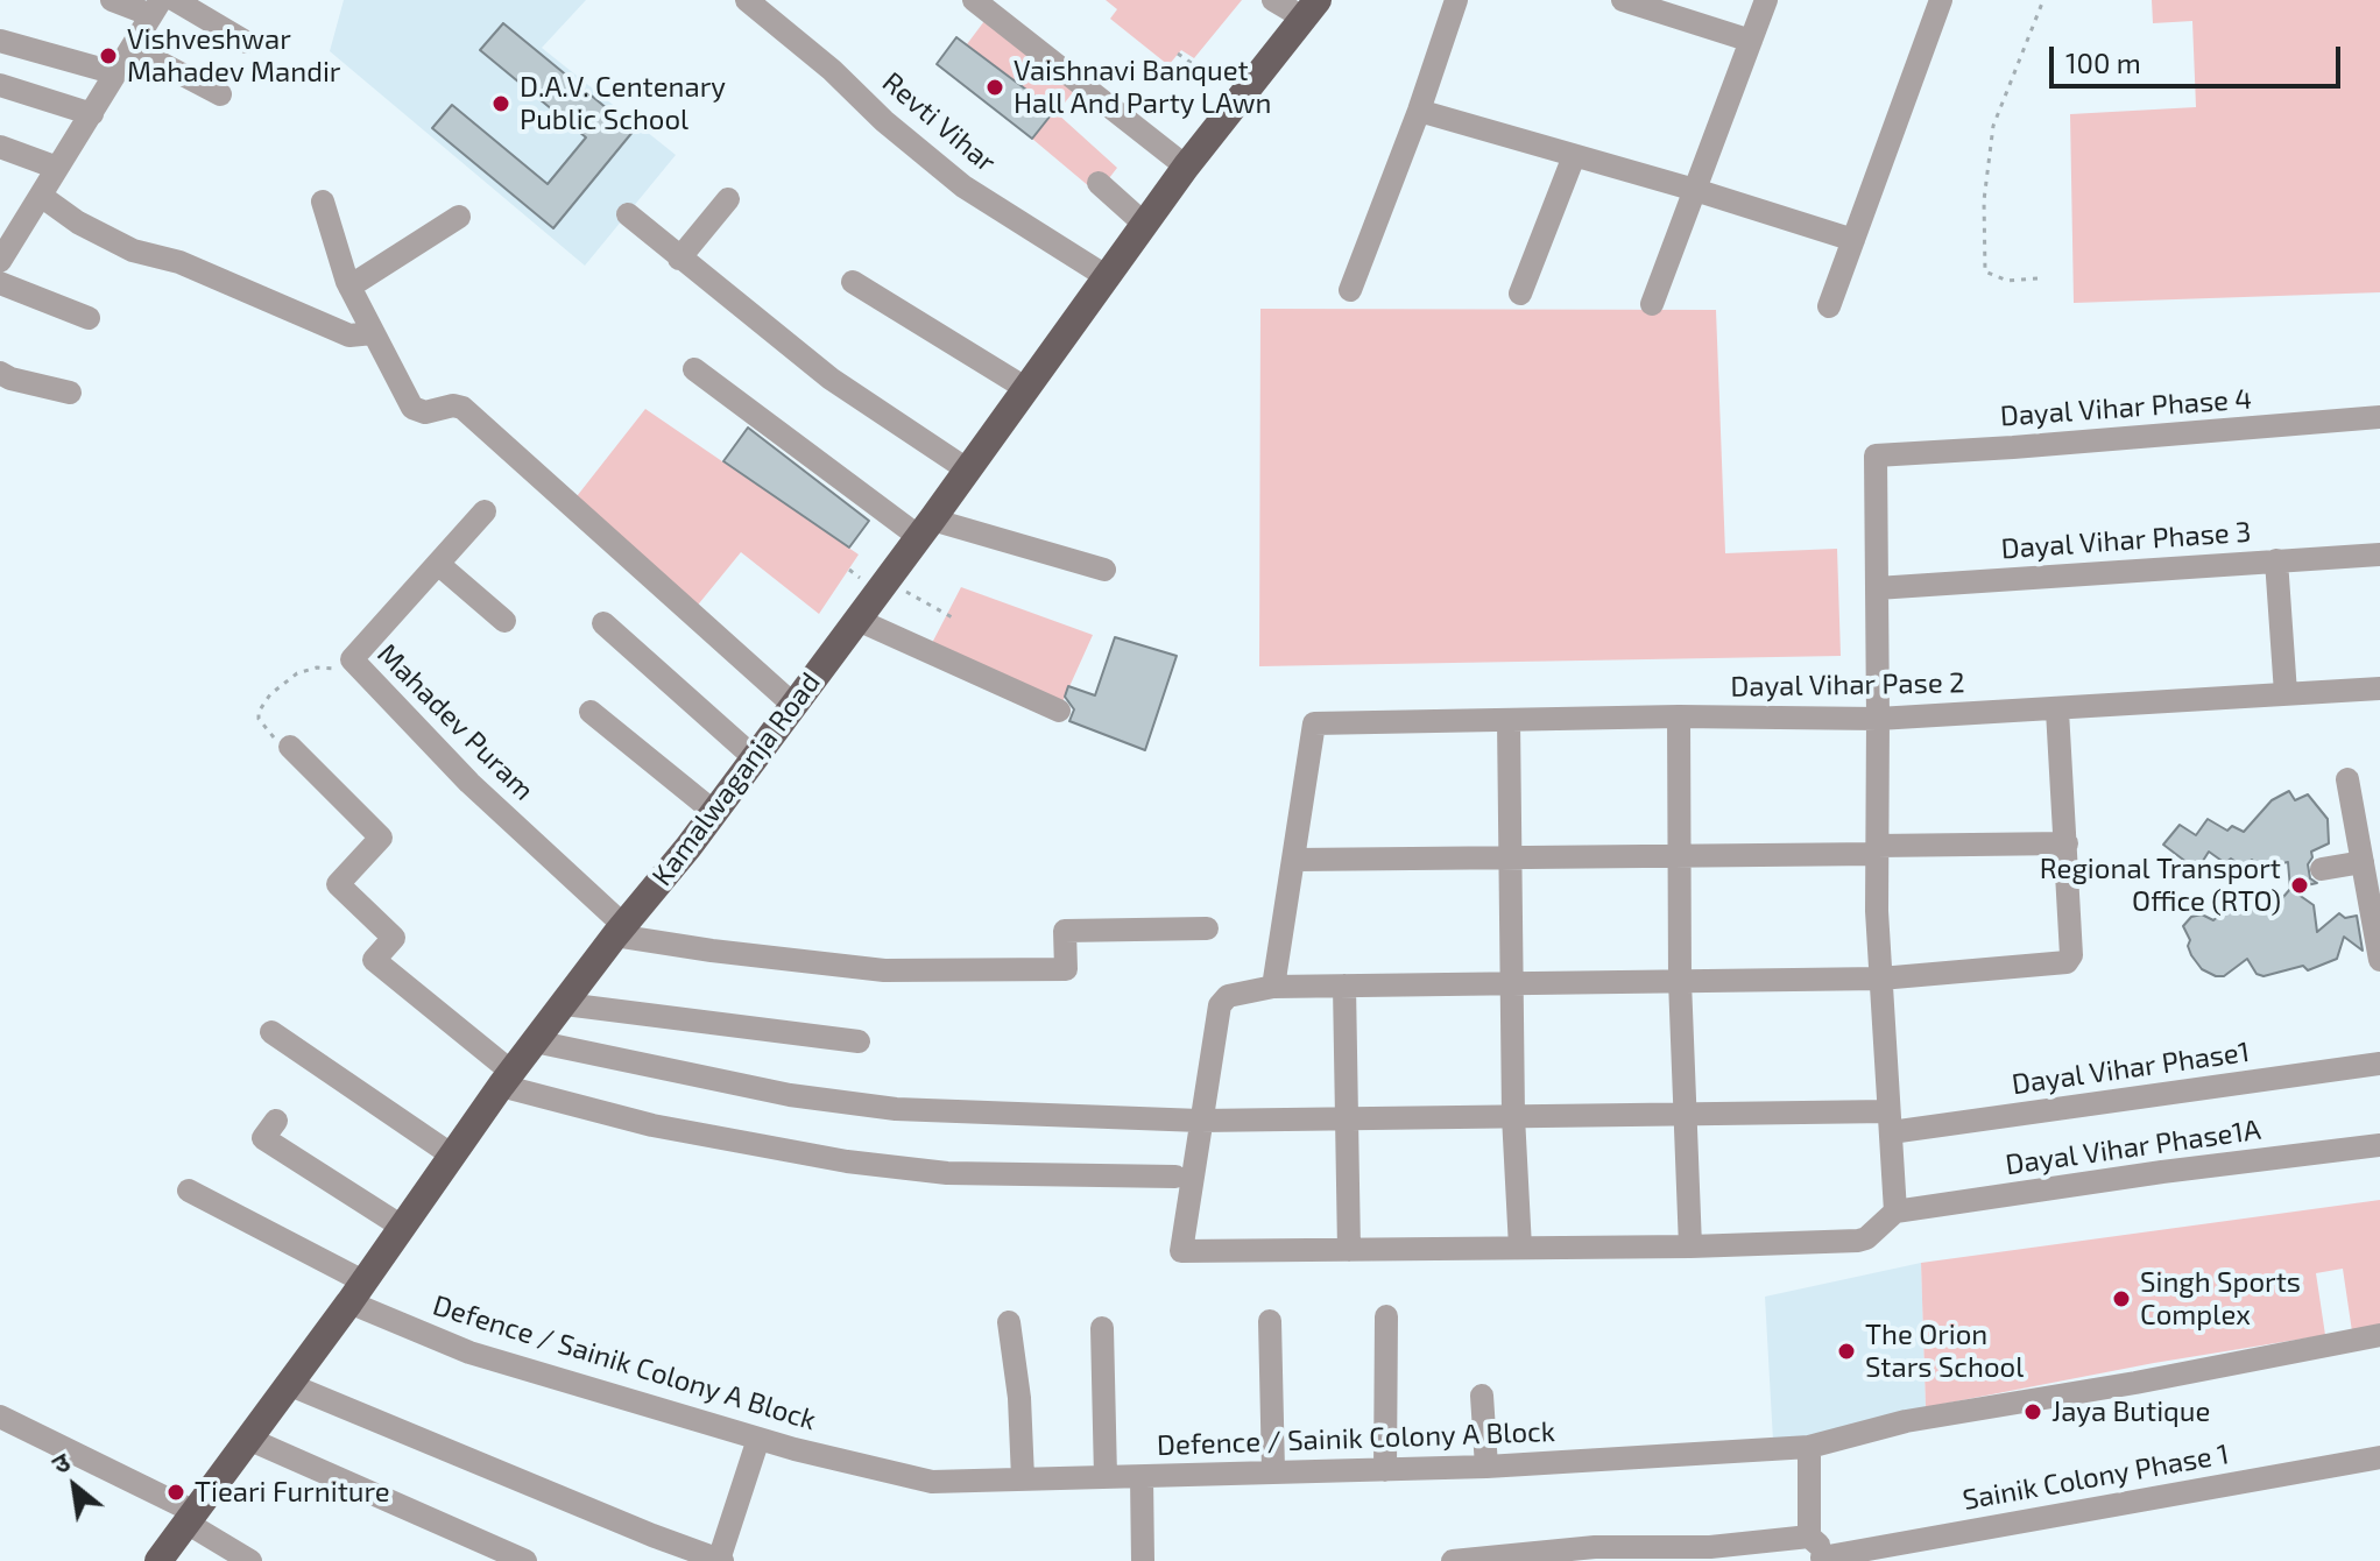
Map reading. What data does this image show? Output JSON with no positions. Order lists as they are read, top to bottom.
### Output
{
  "streets": {
    "main road": ["Kamalwaganja Road"],
    "street": [
      "Revti Vihar",
      "Dayal Vihar Phase 4",
      "Dayal Vihar Phase 3",
      "Dayal Vihar Pase 2",
      "Mahadev Puram",
      "Dayal Vihar Phase1",
      "Dayal Vihar Phase1A",
      "Defence / Sainik Colony A Block",
      "Sainik Colony Phase 1"
    ]
  },
  "crossings": [
    ["Revti Vihar", "Kamalwaganja Road"],
    ["Dayal Vihar Phase 4", "Dayal Vihar Phase 3"],
    ["Mahadev Puram", "Kamalwaganja Road"],
    ["Kamalwaganja Road", "Dayal Vihar Phase1"],
    ["Kamalwaganja Road", "Defence / Sainik Colony A Block"]
  ],
  "places": [
    "Vishveshwar Mahadev Mandir",
    "Vaishnavi Banquet Hall And Party LAwn",
    "D.A.V. Centenary Public School",
    "Regional Transport Office (RTO)",
    "Singh Sports Complex",
    "The Orion Stars School",
    "Jaya Butique",
    "Tieari Furniture"
  ],
  "scale_bar": "100 m",
  "north": "top left"
}
